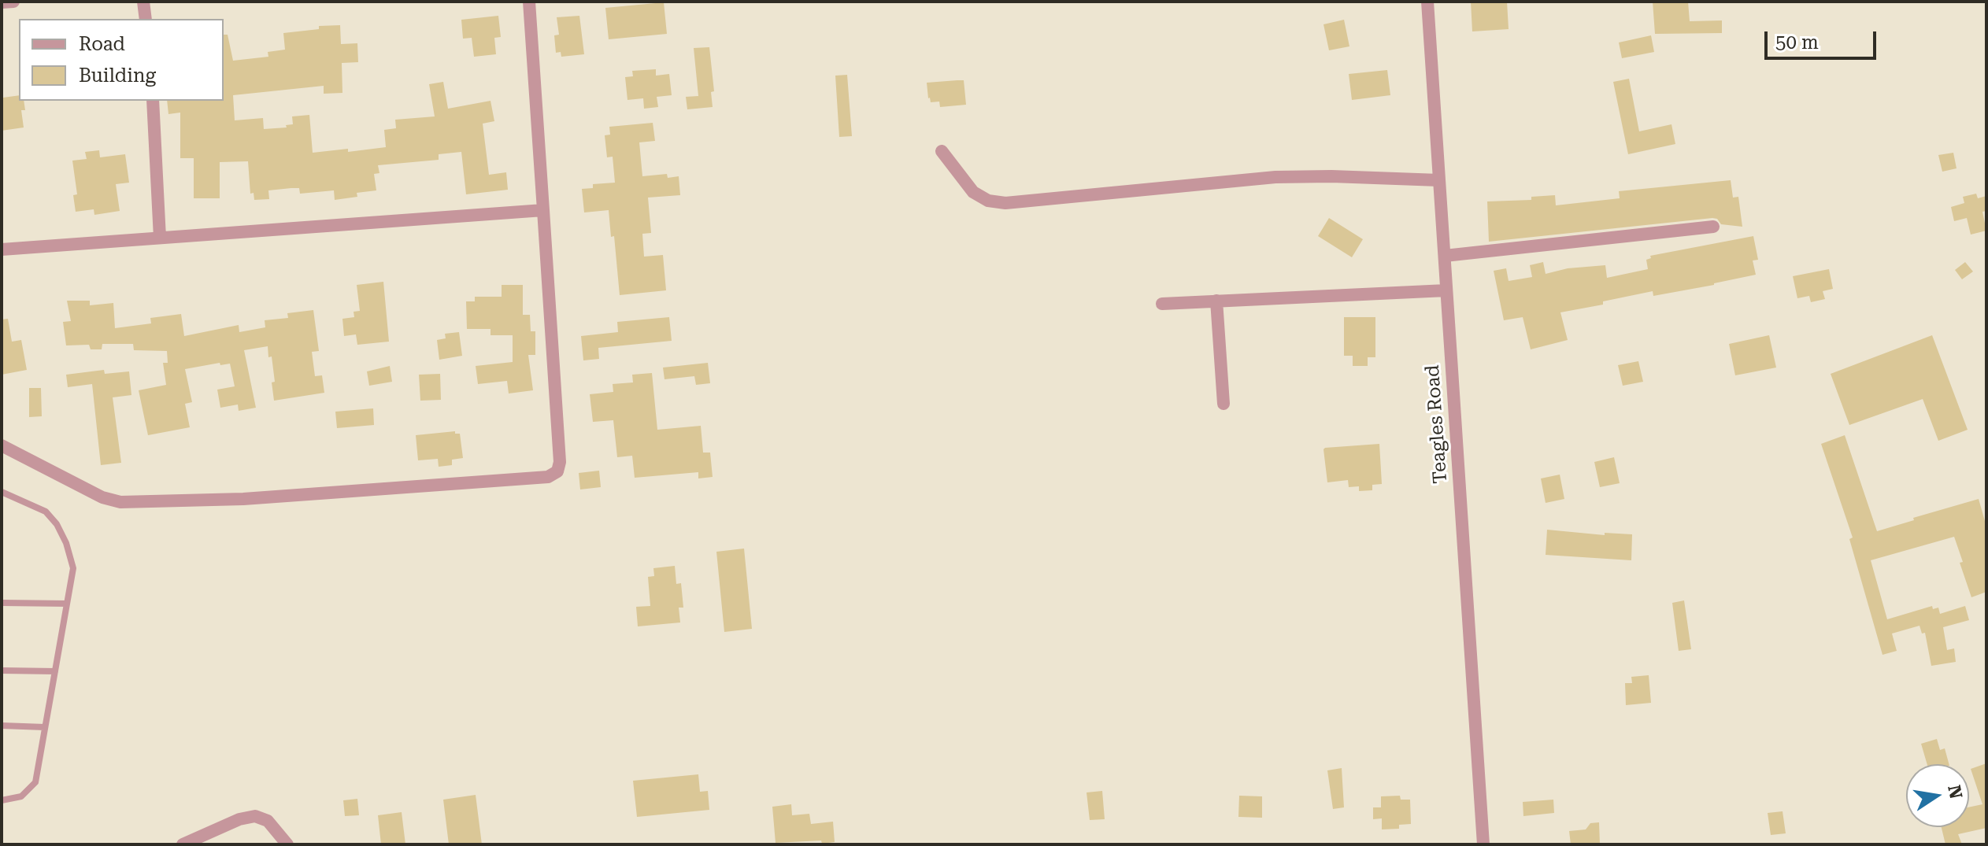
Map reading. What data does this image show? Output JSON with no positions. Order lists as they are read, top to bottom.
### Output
{
  "streets": {
    "street": ["Teagles Road"]
  },
  "legend": ["Road", "Building"],
  "scale_bar": "50 m",
  "north": "right"
}
